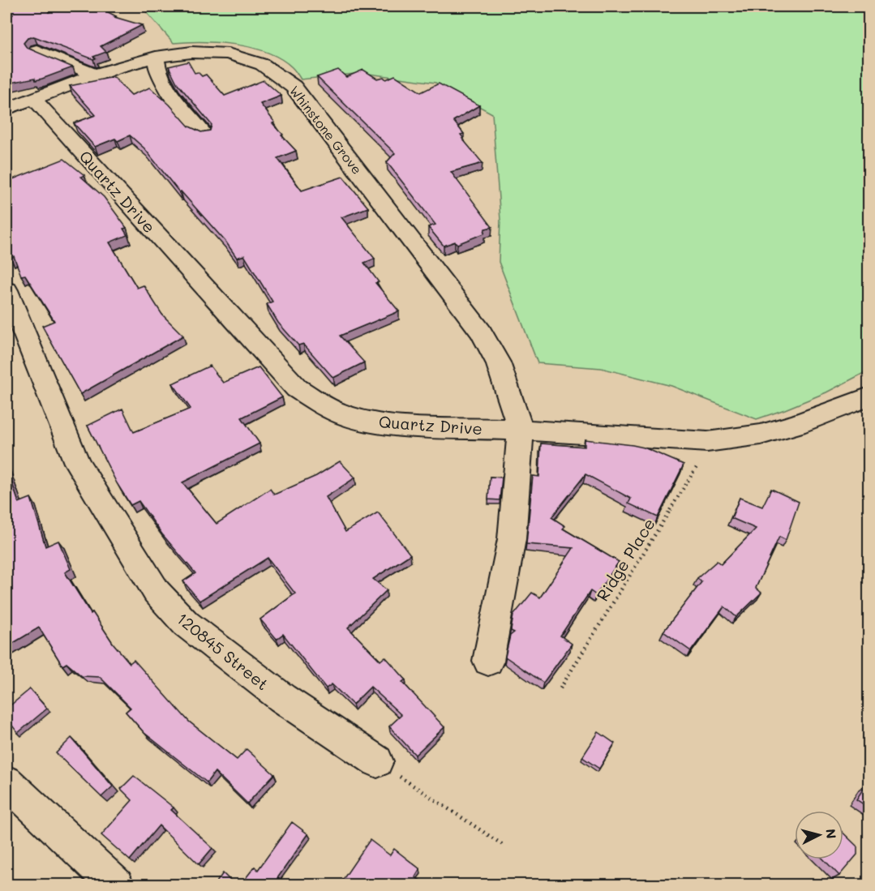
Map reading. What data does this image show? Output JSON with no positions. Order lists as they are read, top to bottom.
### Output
{
  "streets": {
    "street": ["Whinstone Grove", "Quartz Drive", "120845 Street"],
    "path": ["Ridge Place"]
  },
  "crossings": [
    ["Whinstone Grove", "Quartz Drive"],
    ["Quartz Drive", "Ridge Place"]
  ],
  "north": "right"
}
